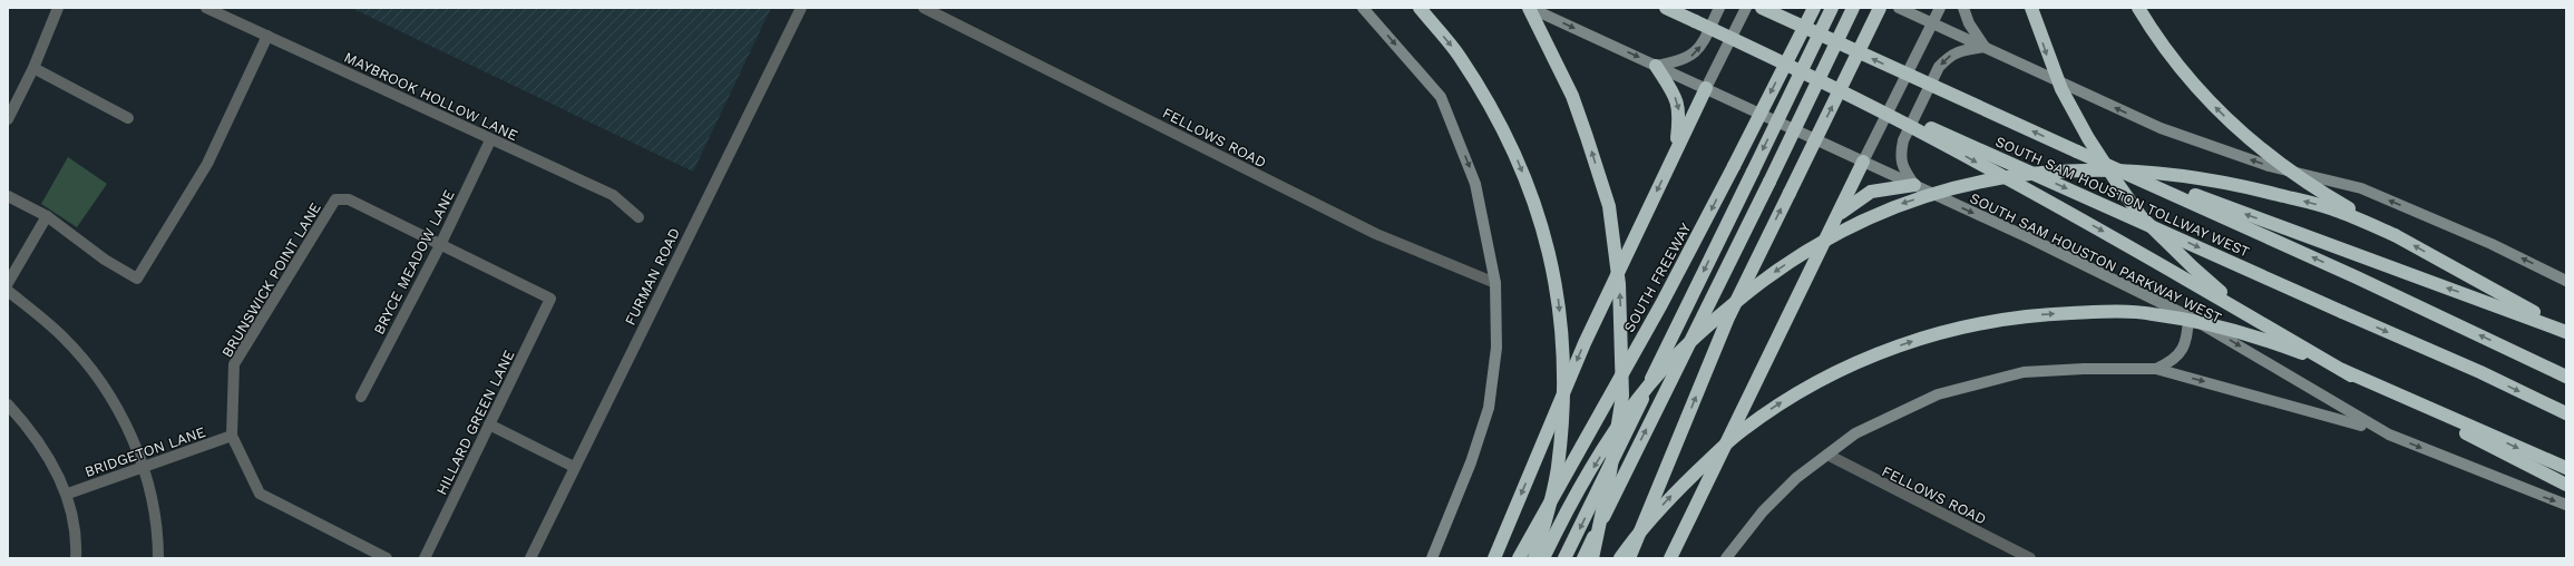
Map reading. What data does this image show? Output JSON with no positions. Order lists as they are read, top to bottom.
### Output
{
  "streets": {
    "highway": ["SOUTH SAM HOUSTON TOLLWAY WEST", "SOUTH FREEWAY"],
    "main road": ["SOUTH SAM HOUSTON PARKWAY WEST"],
    "street": [
      "MAYBROOK HOLLOW LANE",
      "FELLOWS ROAD",
      "BRYCE MEADOW LANE",
      "FURMAN ROAD",
      "BRUNSWICK POINT LANE",
      "HILLARD GREEN LANE",
      "BRIDGETON LANE"
    ]
  },
  "crossings": [
    ["MAYBROOK HOLLOW LANE", "BRYCE MEADOW LANE"],
    ["BRYCE MEADOW LANE", "BRUNSWICK POINT LANE"],
    ["BRYCE MEADOW LANE", "HILLARD GREEN LANE"],
    ["BRUNSWICK POINT LANE", "HILLARD GREEN LANE"],
    ["BRUNSWICK POINT LANE", "BRIDGETON LANE"]
  ],
  "one_way": ["SOUTH SAM HOUSTON PARKWAY WEST"]
}
